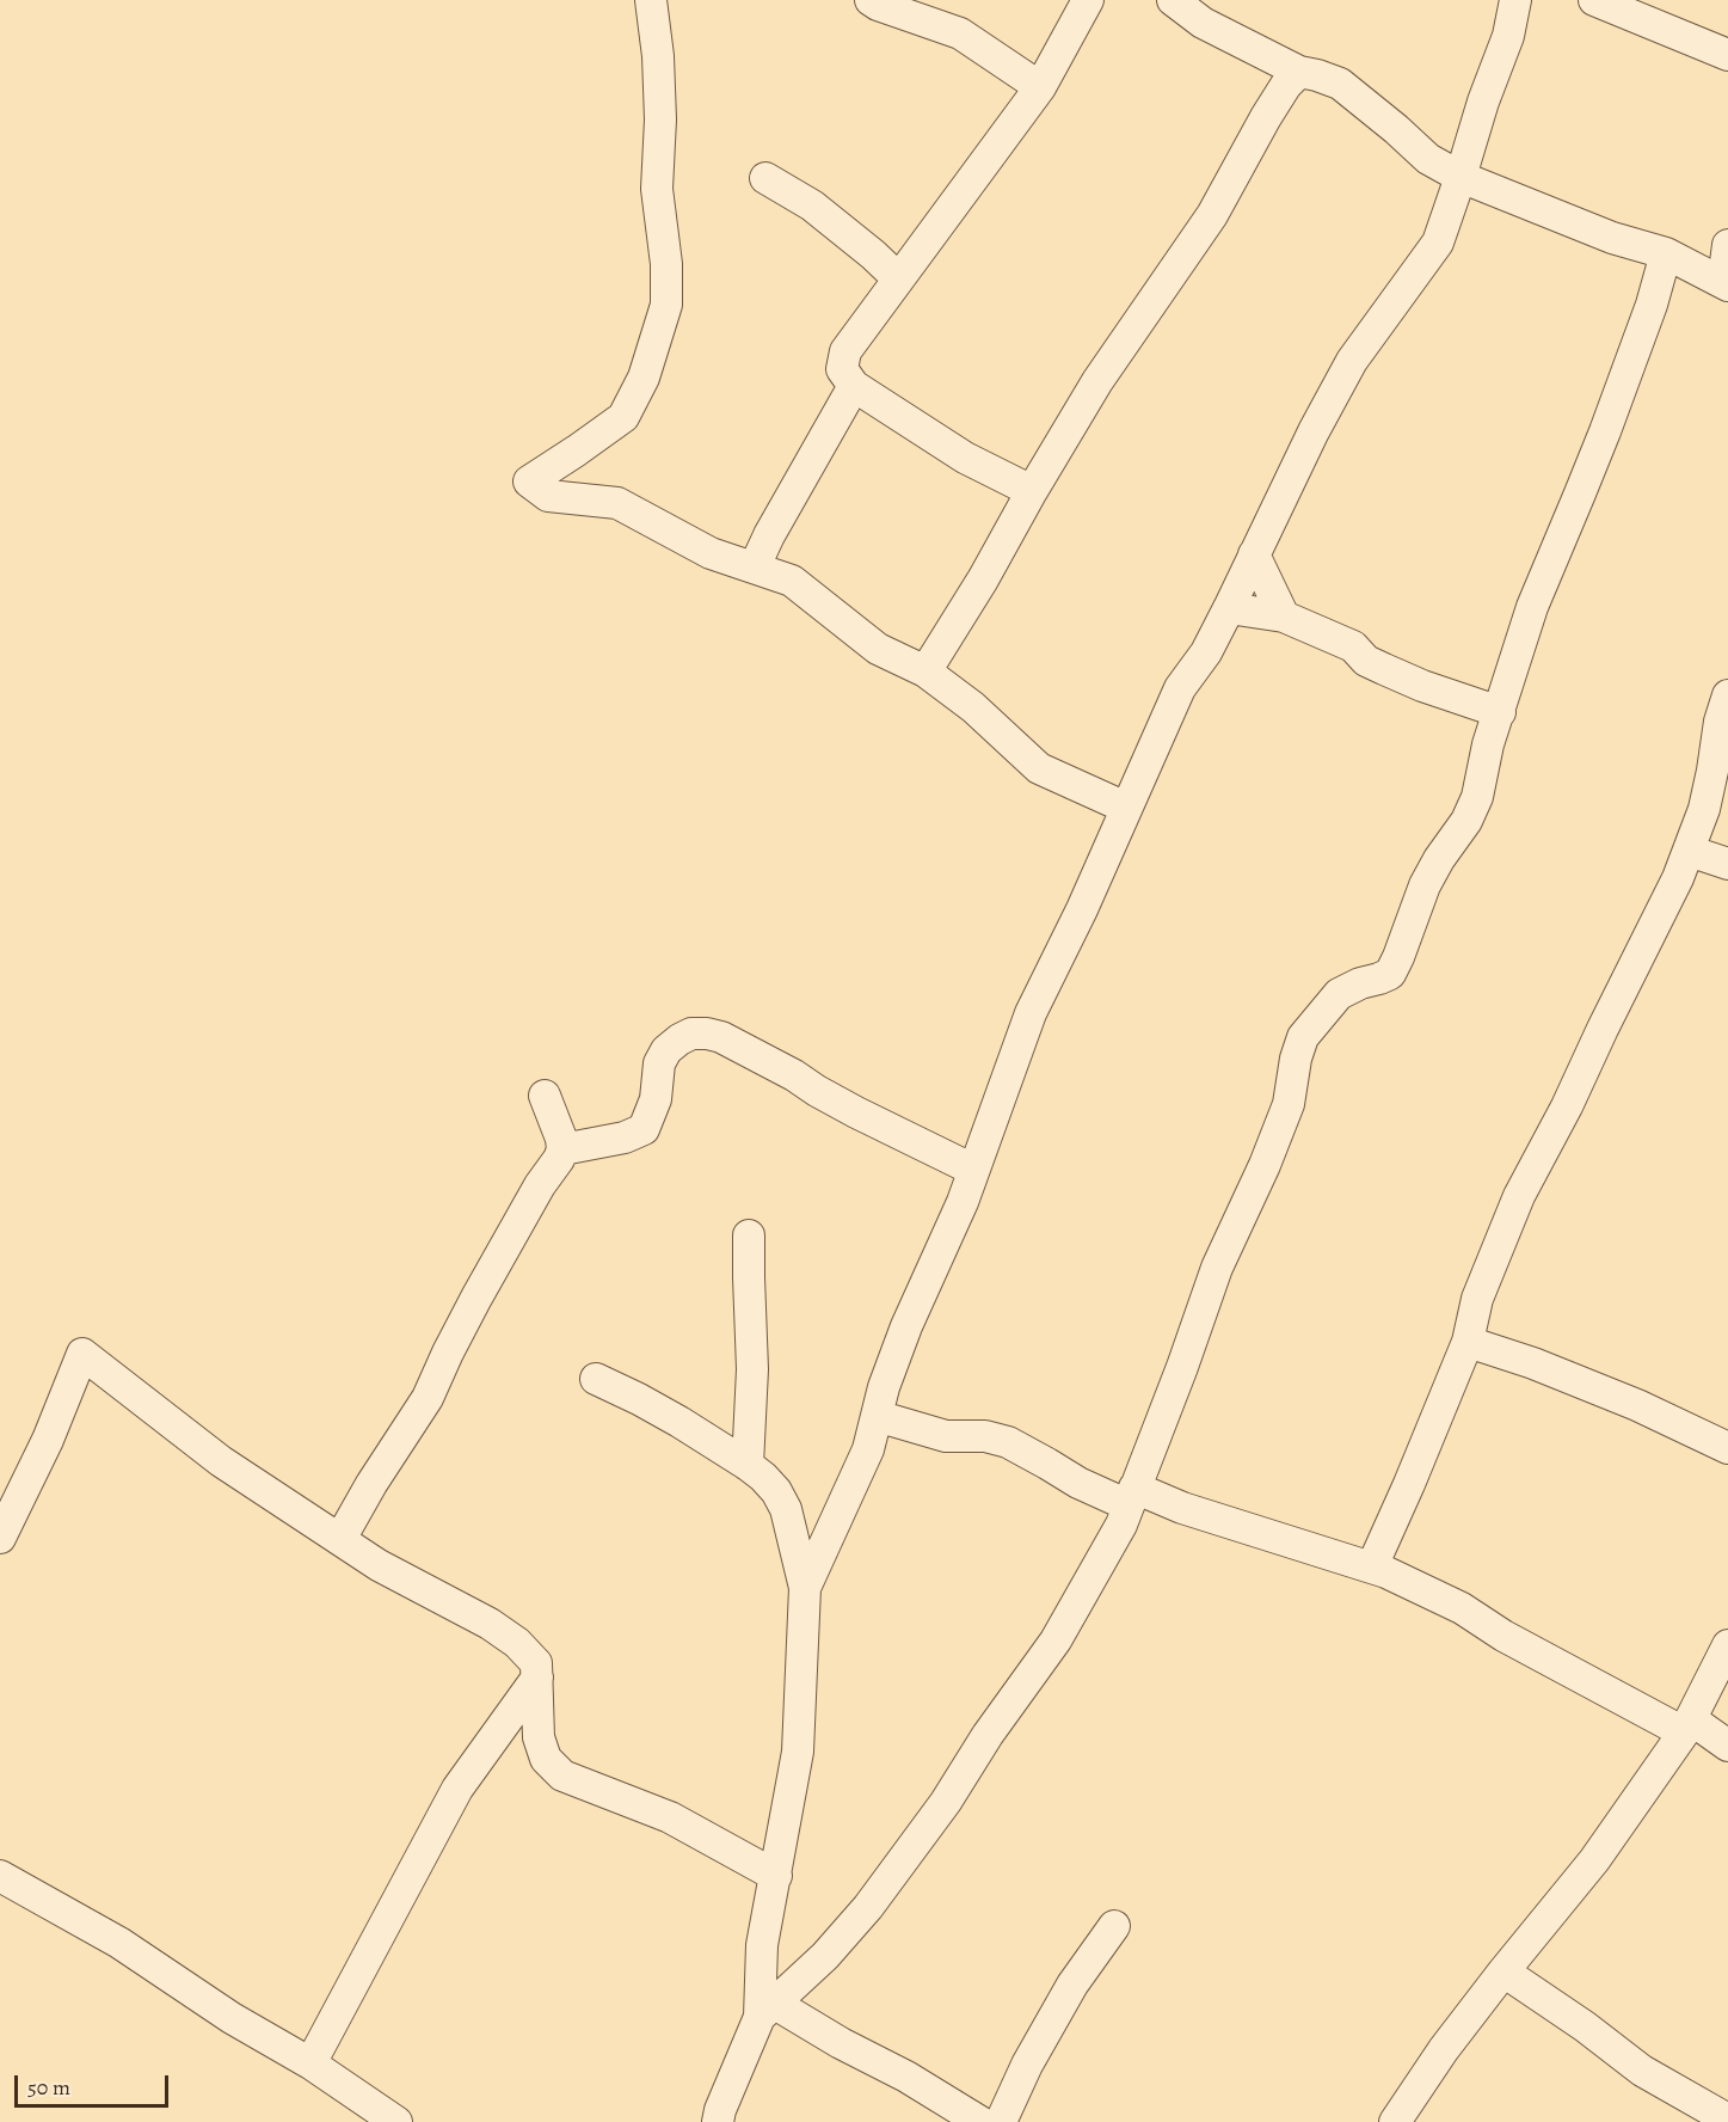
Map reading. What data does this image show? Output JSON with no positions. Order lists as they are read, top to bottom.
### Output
{
  "scale_bar": "50 m"
}
